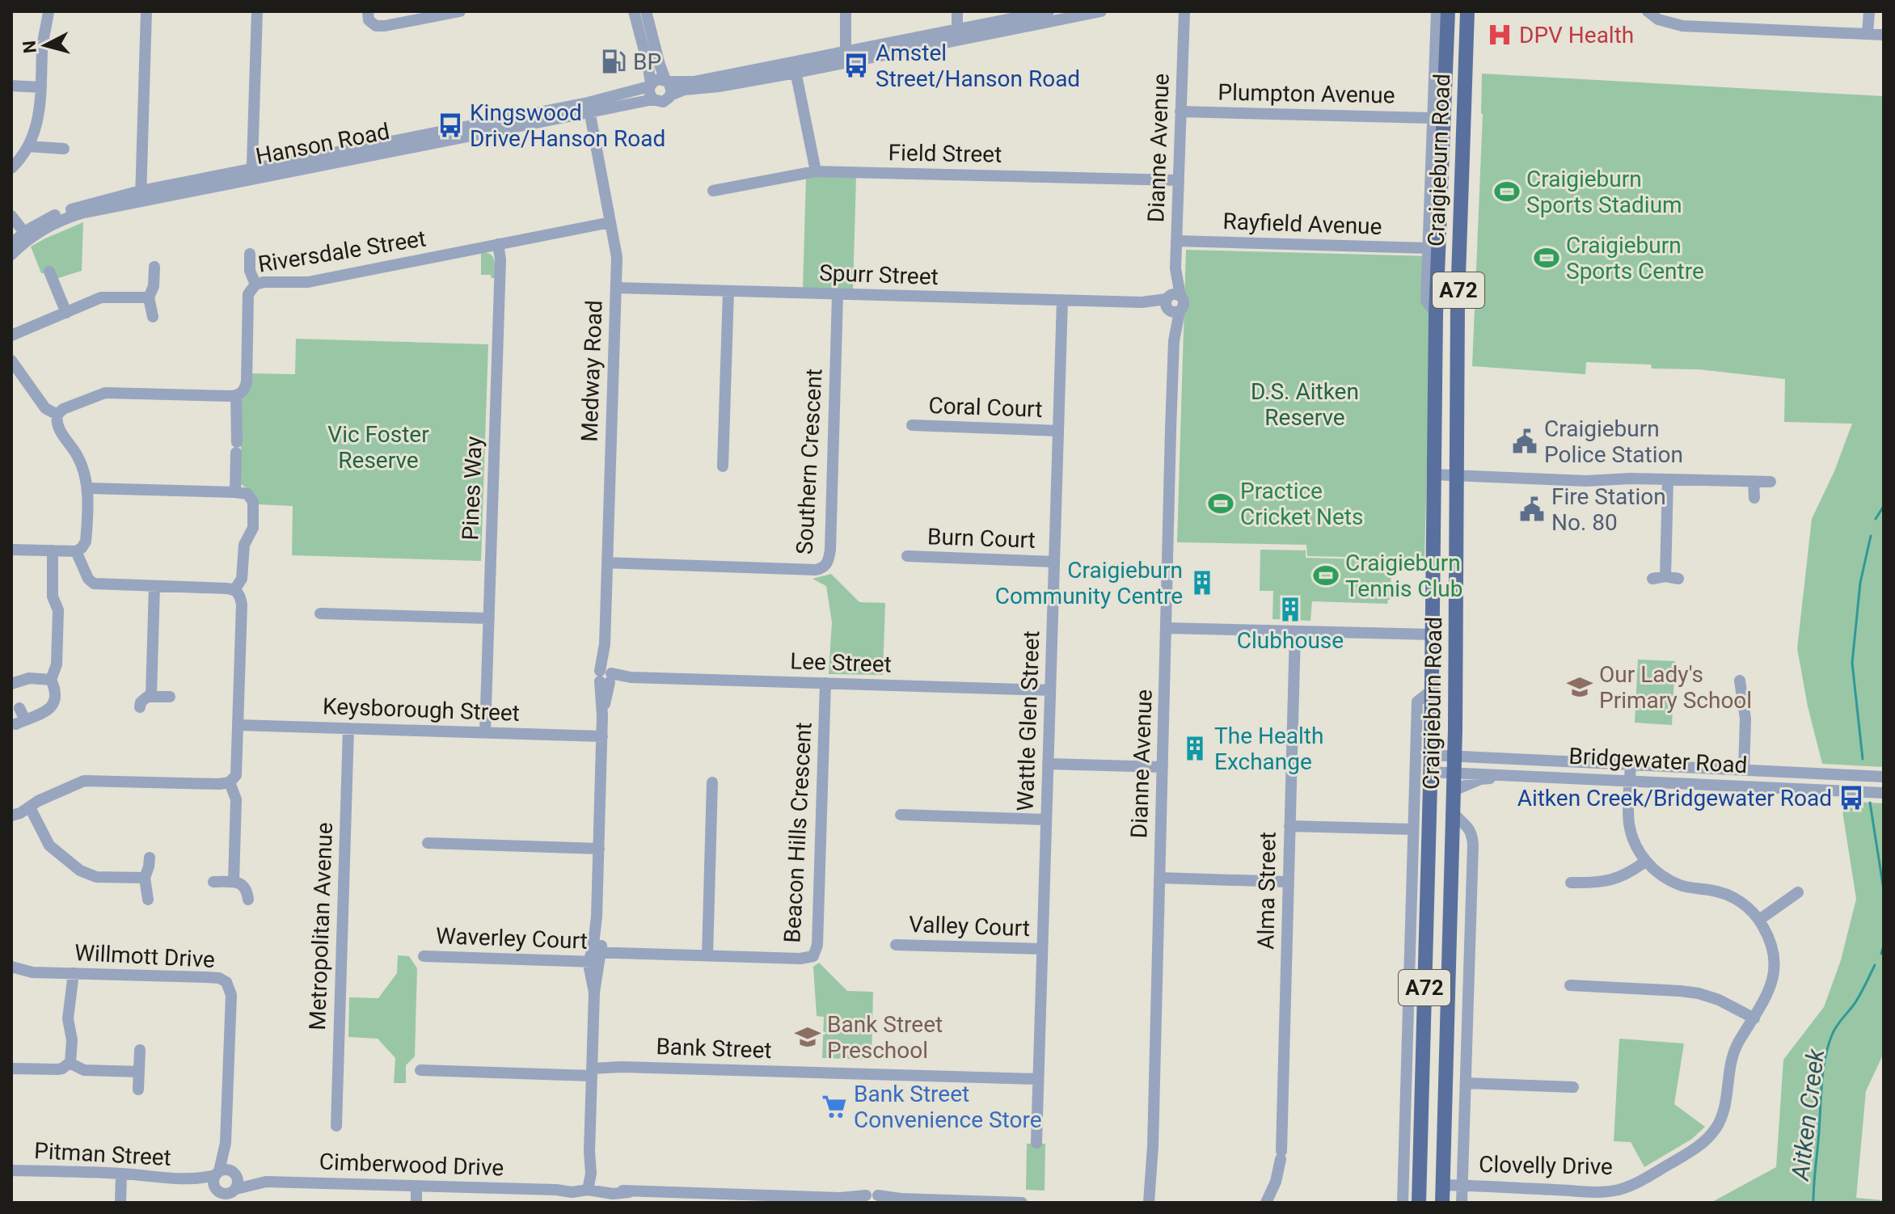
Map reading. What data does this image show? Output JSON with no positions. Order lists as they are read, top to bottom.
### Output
{
  "streets": {
    "main road": ["Craigieburn Road", "A72"],
    "street": [
      "Plumpton Avenue",
      "Hanson Road",
      "Dianne Avenue",
      "Field Street",
      "Rayfield Avenue",
      "Riversdale Street",
      "Spurr Street",
      "Medway Road",
      "Coral Court",
      "Southern Crescent",
      "Pines Way",
      "Burn Court",
      "Lee Street",
      "Keysborough Street",
      "Wattle Glen Street",
      "Bridgewater Road",
      "Beacon Hills Crescent",
      "Alma Street",
      "Metropolitan Avenue",
      "Valley Court",
      "Waverley Court",
      "Willmott Drive",
      "Bank Street",
      "Pitman Street",
      "Cimberwood Drive",
      "Clovelly Drive"
    ]
  },
  "crossings": [
    ["Plumpton Avenue", "Dianne Avenue"],
    ["Plumpton Avenue", "Craigieburn Road"],
    ["Hanson Road", "Medway Road"],
    ["Dianne Avenue", "Field Street"],
    ["Dianne Avenue", "Rayfield Avenue"],
    ["Dianne Avenue", "Spurr Street"],
    ["Craigieburn Road", "Rayfield Avenue"],
    ["Craigieburn Road", "Bridgewater Road"],
    ["Craigieburn Road", "Clovelly Drive"],
    ["Riversdale Street", "Medway Road"],
    ["Riversdale Street", "Pines Way"],
    ["Spurr Street", "Medway Road"],
    ["Spurr Street", "Southern Crescent"],
    ["Spurr Street", "Wattle Glen Street"],
    ["Medway Road", "Southern Crescent"],
    ["Medway Road", "Lee Street"],
    ["Medway Road", "Keysborough Street"],
    ["Medway Road", "Beacon Hills Crescent"],
    ["Medway Road", "Waverley Court"],
    ["Medway Road", "Bank Street"],
    ["Medway Road", "Cimberwood Drive"],
    ["Coral Court", "Wattle Glen Street"],
    ["Pines Way", "Keysborough Street"],
    ["Burn Court", "Wattle Glen Street"],
    ["Lee Street", "Wattle Glen Street"],
    ["Lee Street", "Beacon Hills Crescent"],
    ["Keysborough Street", "Metropolitan Avenue"],
    ["Wattle Glen Street", "Valley Court"],
    ["Wattle Glen Street", "Bank Street"],
    ["Bridgewater Road", "Clovelly Drive"],
    ["Beacon Hills Crescent", "Waverley Court"],
    ["Willmott Drive", "Pitman Street"],
    ["Willmott Drive", "Cimberwood Drive"],
    ["Pitman Street", "Cimberwood Drive"]
  ],
  "water": ["Aitken Creek"],
  "parks": ["D.S. Aitken Reserve", "Vic Foster Reserve"],
  "places": {
    "hospital": ["DPV Health"],
    "fuel station": ["BP"],
    "bus stop": ["Amstel Street/Hanson Road", "Kingswood Drive/Hanson Road", "Aitken Creek/Bridgewater Road"],
    "sports": [
      "Craigieburn Sports Stadium",
      "Craigieburn Sports Centre",
      "Practice Cricket Nets",
      "Craigieburn Tennis Club"
    ],
    "public building": ["Craigieburn Police Station", "Fire Station No. 80"],
    "building": ["Craigieburn Community Centre", "Clubhouse", "The Health Exchange"],
    "school or university": ["Our Lady's Primary School", "Bank Street Preschool"],
    "supermarket": ["Bank Street Convenience Store"]
  },
  "north": "left"
}
